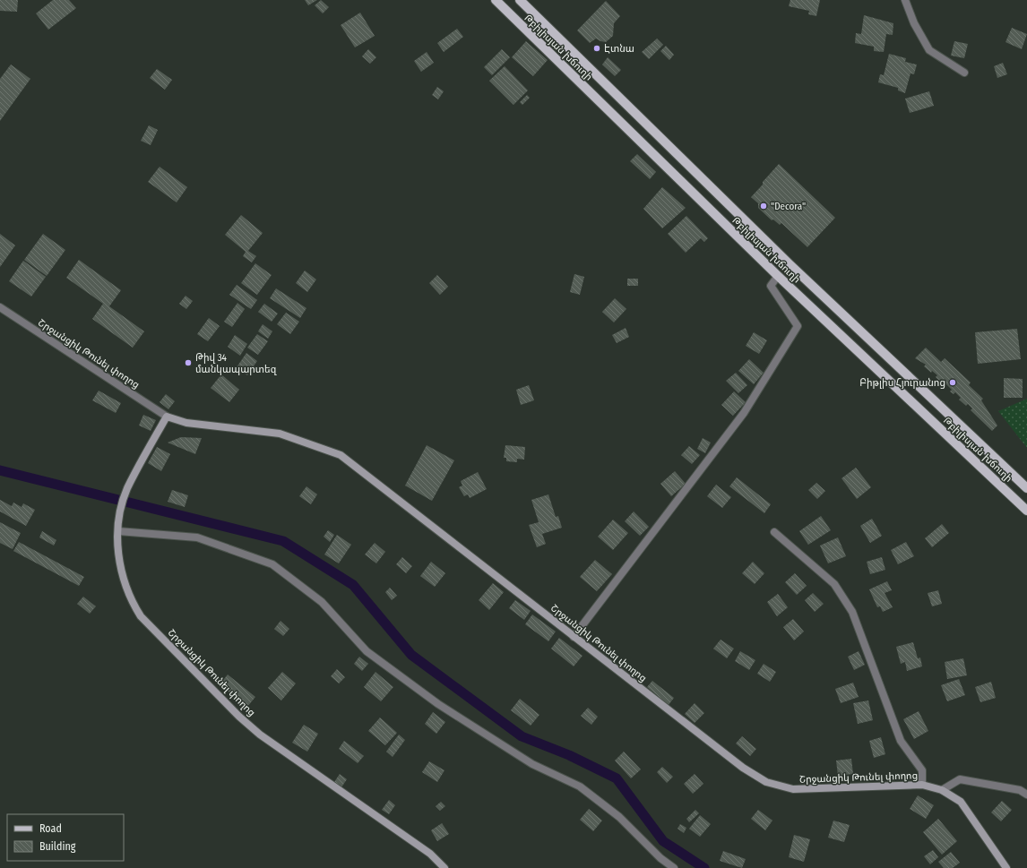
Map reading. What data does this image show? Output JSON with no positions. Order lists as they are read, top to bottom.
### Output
{
  "streets": {
    "main road": ["Թբիլիսյան խճուղի"],
    "street": ["Շրջանցիկ Թունել փողոց"]
  },
  "places": [
    "Էտնա",
    "\"Decora\"",
    "Թիվ 34 մանկապարտեզ",
    "Բիթլիս Հյուրանոց"
  ],
  "legend": ["Road", "Building"]
}
